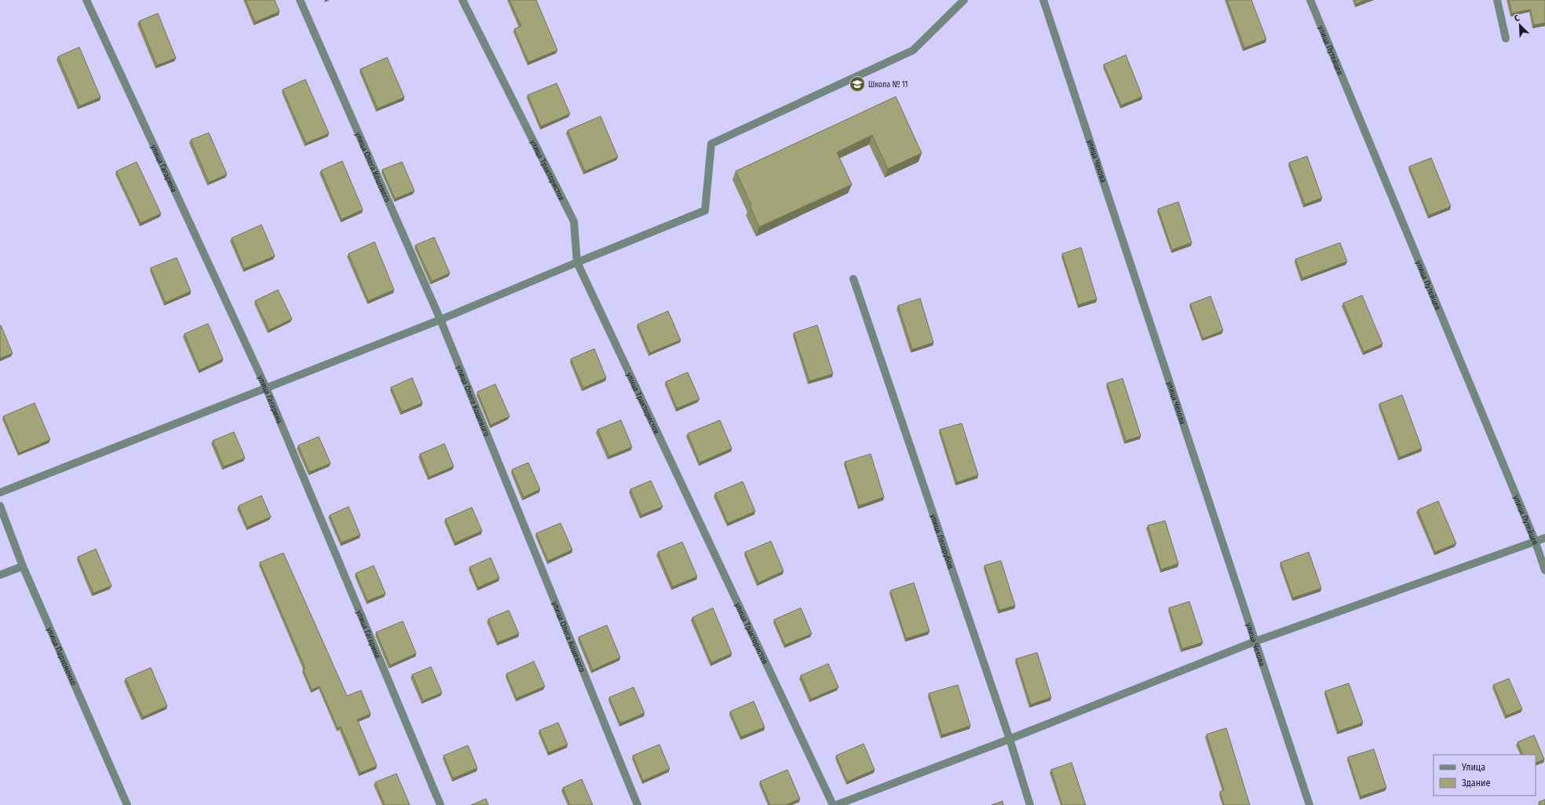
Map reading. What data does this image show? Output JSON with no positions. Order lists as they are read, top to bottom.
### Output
{
  "streets": {
    "street": [
      "улица Путейцев",
      "улица Чехова",
      "улица Олега Кошевого",
      "улица Гагарина",
      "улица Трактористов",
      "улица Лесорубов",
      "улица Пархоменко"
    ]
  },
  "places": {
    "school or university": ["Школа № 11"]
  },
  "legend": ["Улица", "Здание"],
  "north": "top left"
}
